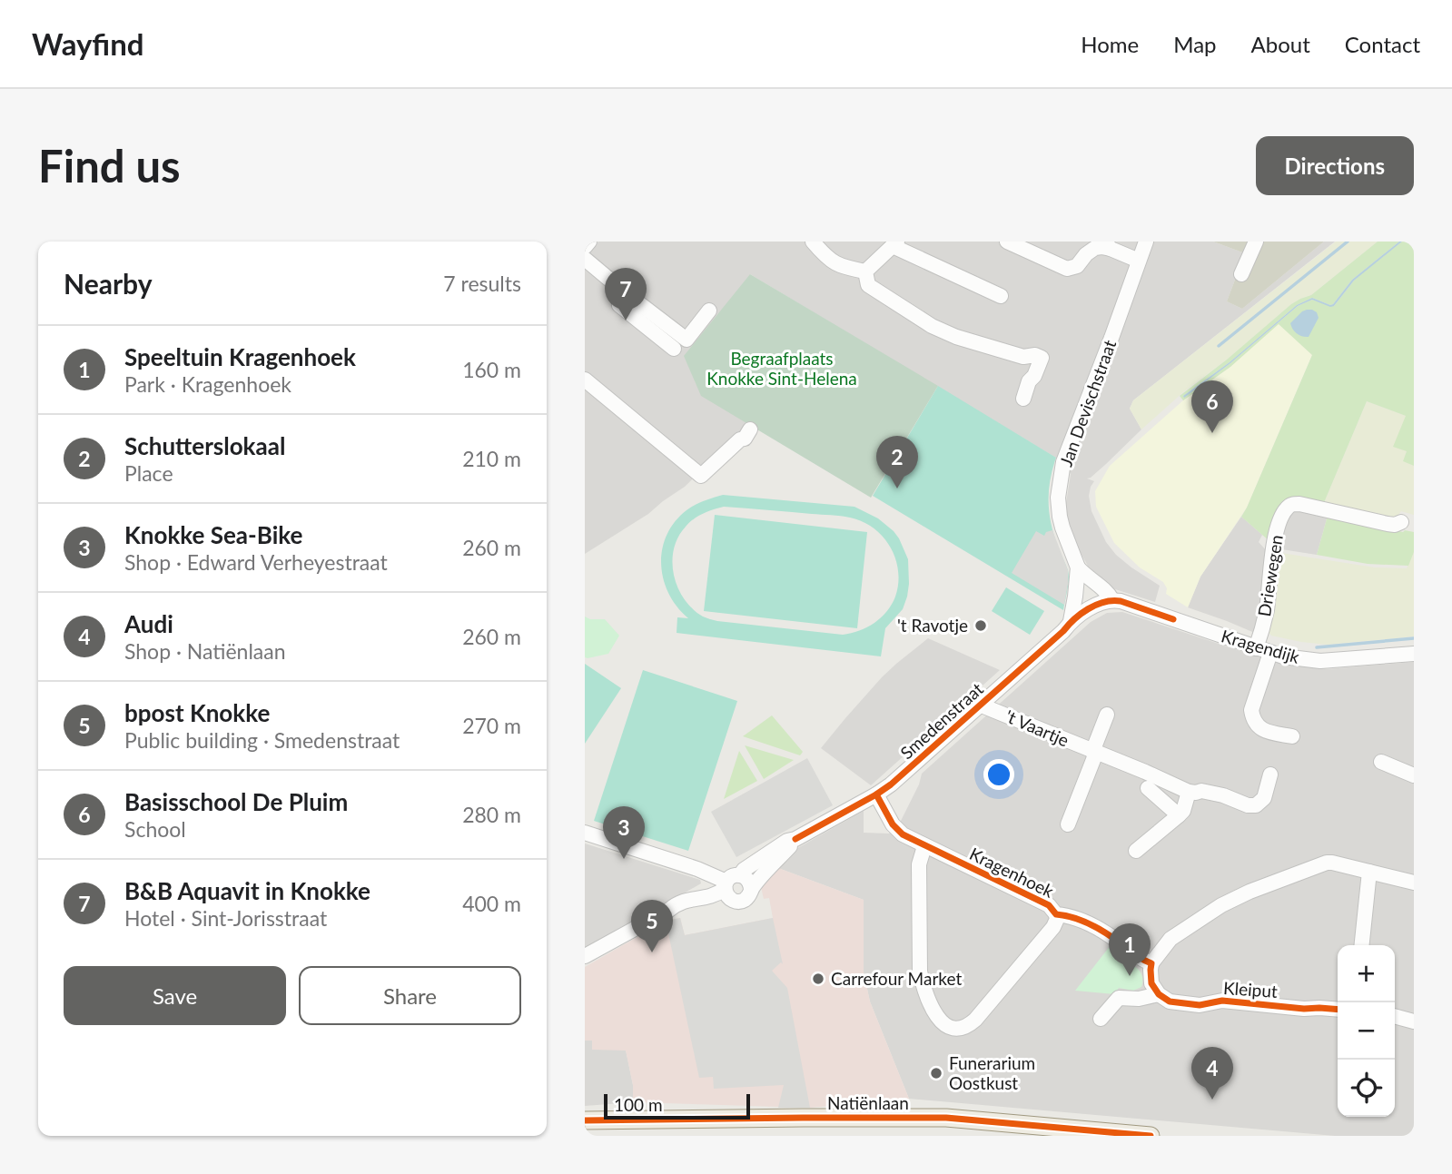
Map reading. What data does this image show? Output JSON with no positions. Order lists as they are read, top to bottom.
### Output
{
  "streets": {
    "main road": ["Natiënlaan"],
    "street": [
      "Jan Devischstraat",
      "Driewegen",
      "Kragendijk",
      "Smedenstraat",
      "'t Vaartje",
      "Kragenhoek",
      "Kleiput"
    ]
  },
  "crossings": [
    ["Jan Devischstraat", "Kragendijk"],
    ["Jan Devischstraat", "Smedenstraat"],
    ["Driewegen", "Kragendijk"],
    ["Kragendijk", "Smedenstraat"],
    ["Smedenstraat", "'t Vaartje"],
    ["Smedenstraat", "Kragenhoek"]
  ],
  "parks": ["Begraafplaats Knokke Sint-Helena"],
  "places": ["'t Ravotje", "Carrefour Market", "Funerarium Oostkust"],
  "scale_bar": "100 m",
  "page": {
    "header": "Wayfind",
    "nav": [
      "Home",
      "Map",
      "About",
      "Contact"
    ],
    "buttons": [
      "Directions",
      ["Save", "Share"]
    ],
    "title": "Find us",
    "heading": ["Nearby", "7 results"],
    "pins": [
      "7",
      "6",
      "2",
      "3",
      "5",
      "1",
      "4"
    ],
    "list": [
      {
        "mark": "1",
        "name": "Speeltuin Kragenhoek",
        "note": "Park · Kragenhoek",
        "value": "160 m"
      },
      {
        "mark": "2",
        "name": "Schutterslokaal",
        "note": "Place",
        "value": "210 m"
      },
      {
        "mark": "3",
        "name": "Knokke Sea-Bike",
        "note": "Shop · Edward Verheyestraat",
        "value": "260 m"
      },
      {
        "mark": "4",
        "name": "Audi",
        "note": "Shop · Natiënlaan",
        "value": "260 m"
      },
      {
        "mark": "5",
        "name": "bpost Knokke",
        "note": "Public building · Smedenstraat",
        "value": "270 m"
      },
      {
        "mark": "6",
        "name": "Basisschool De Pluim",
        "note": "School",
        "value": "280 m"
      },
      {
        "mark": "7",
        "name": "B&B Aquavit in Knokke",
        "note": "Hotel · Sint-Jorisstraat",
        "value": "400 m"
      }
    ],
    "map_buttons": ["+", "−"],
    "scale": "100 m"
  }
}
